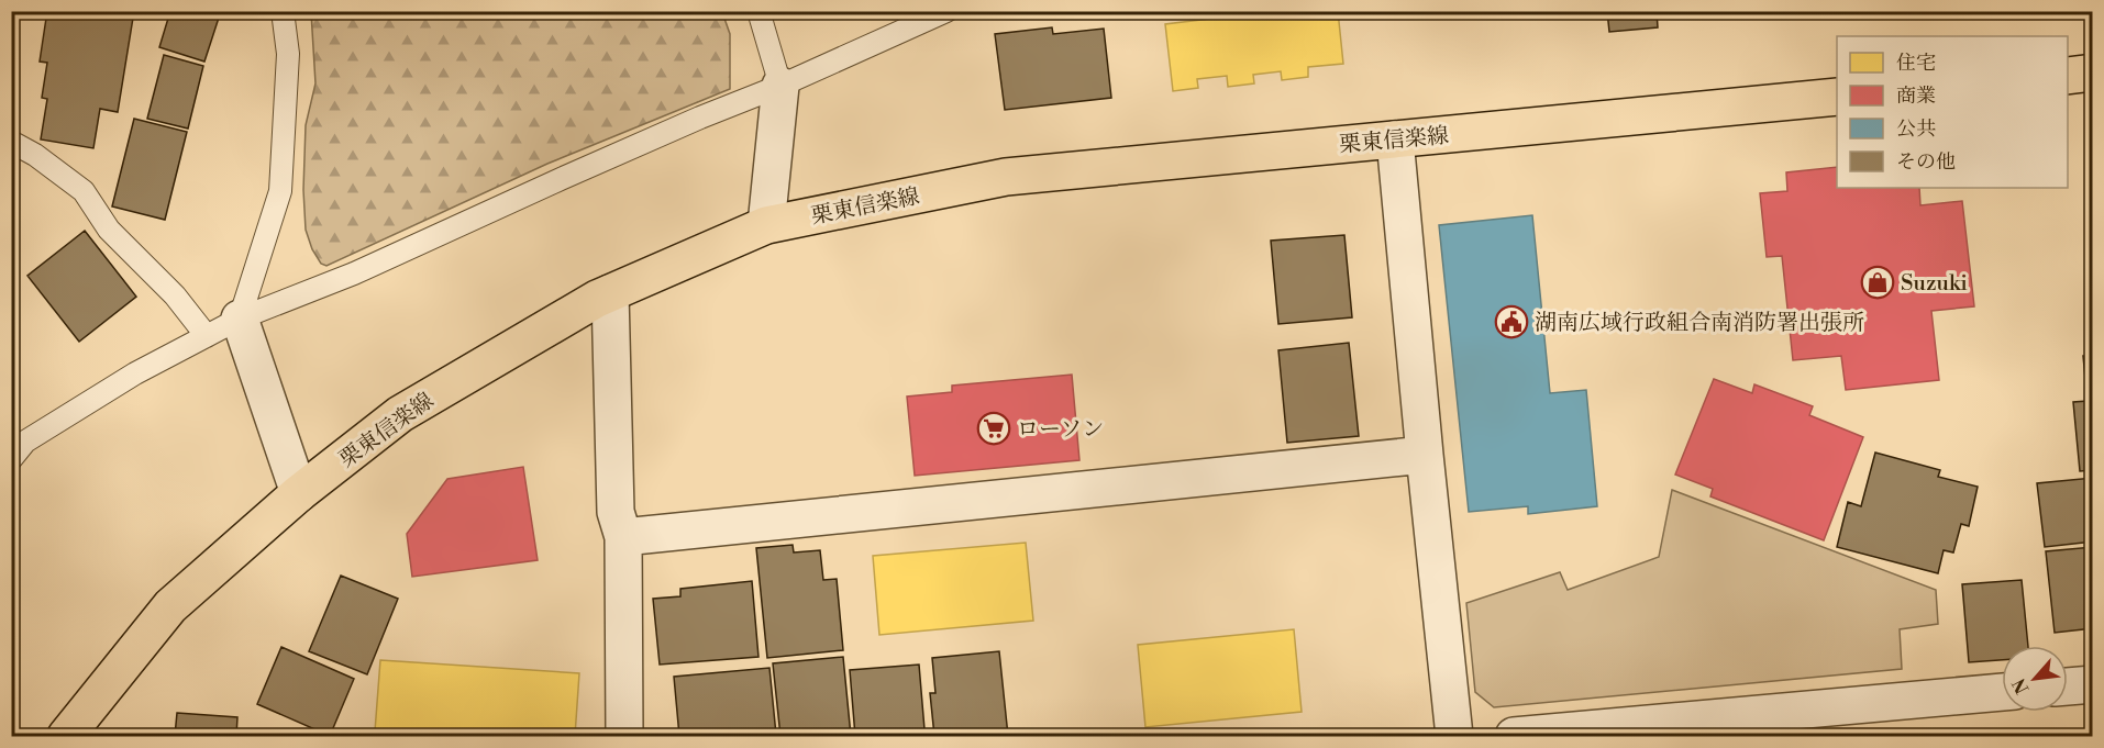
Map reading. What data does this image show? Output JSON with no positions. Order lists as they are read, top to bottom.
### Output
{
  "streets": {
    "main road": ["栗東信楽線"]
  },
  "places": {
    "shop": ["Suzuki"],
    "public building": ["湖南広域行政組合南消防署出張所"],
    "supermarket": ["ローソン"]
  },
  "legend": [
    "住宅",
    "商業",
    "公共",
    "その他"
  ],
  "north": "bottom left"
}
